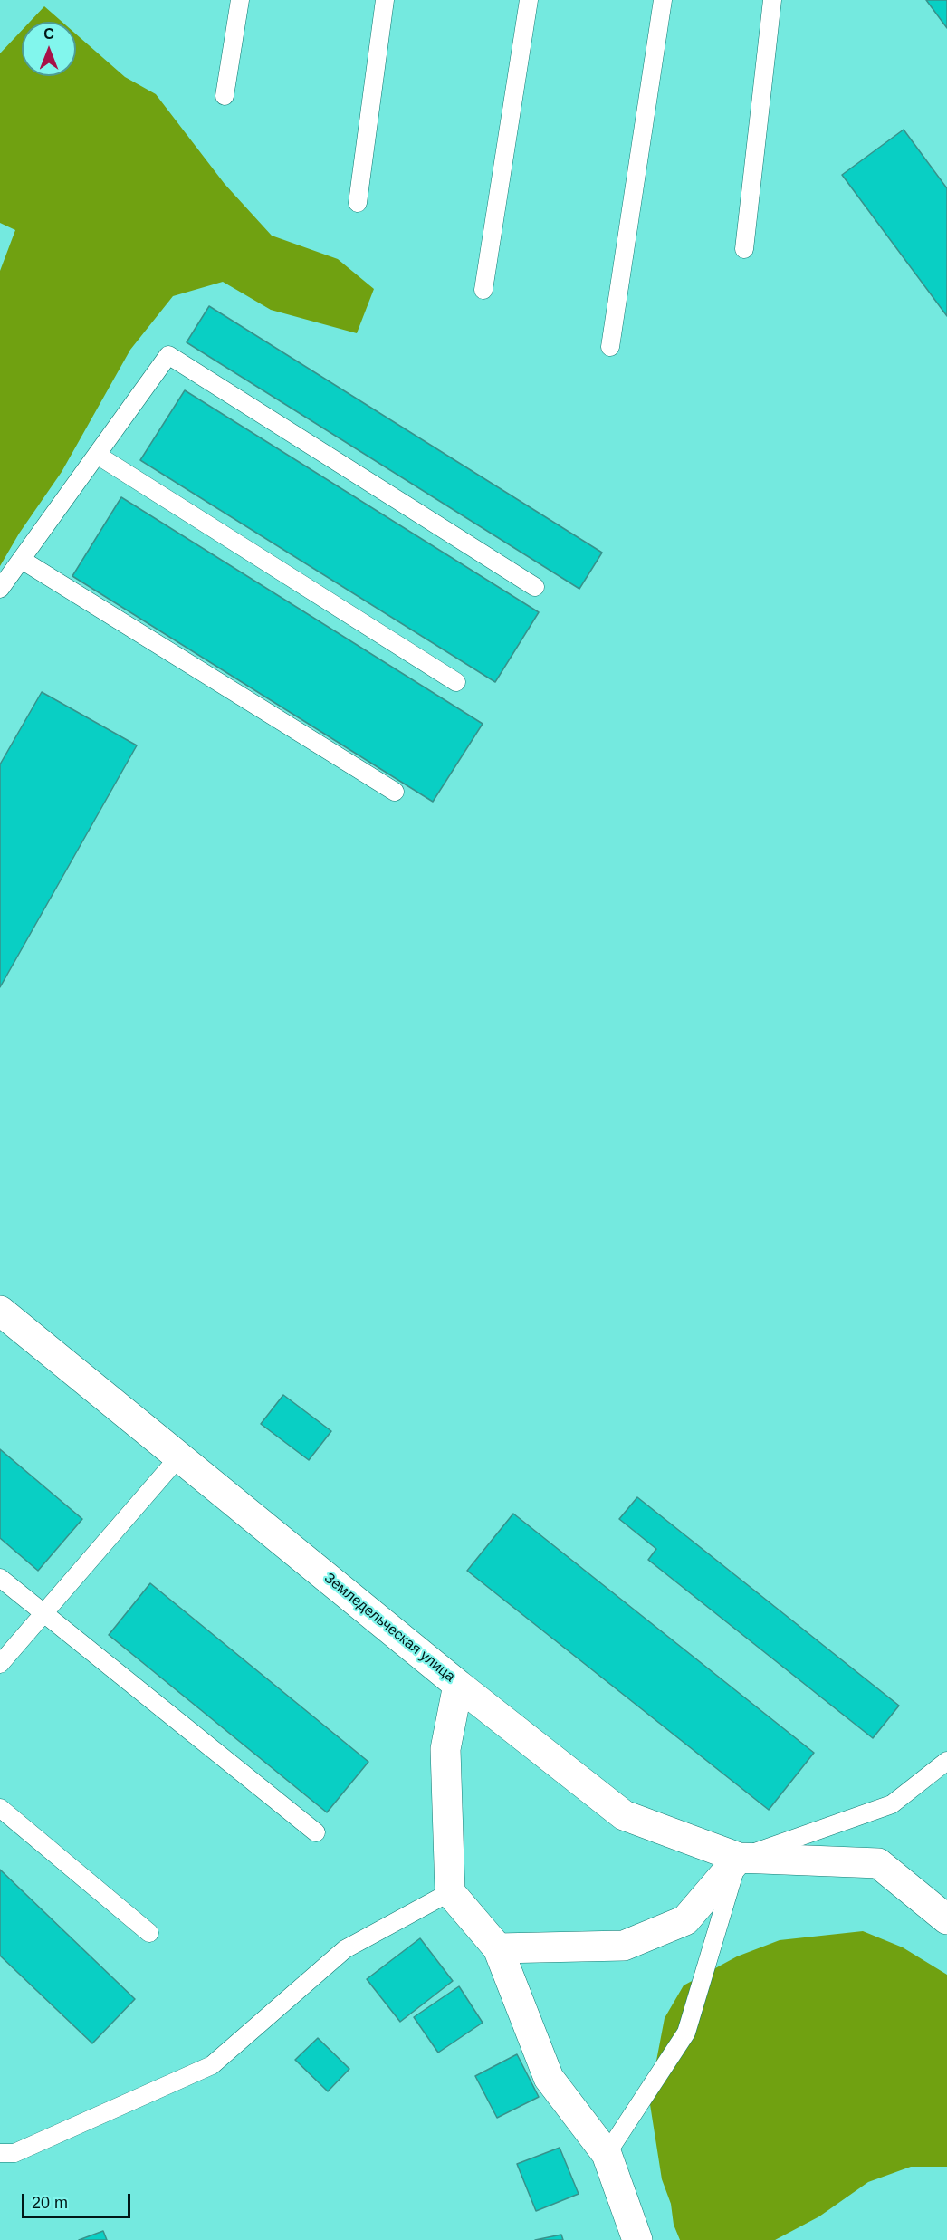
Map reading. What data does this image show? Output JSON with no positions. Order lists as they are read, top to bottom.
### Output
{
  "streets": {
    "street": ["Земледельческая улица"]
  },
  "scale_bar": "20 m",
  "north": "top"
}
